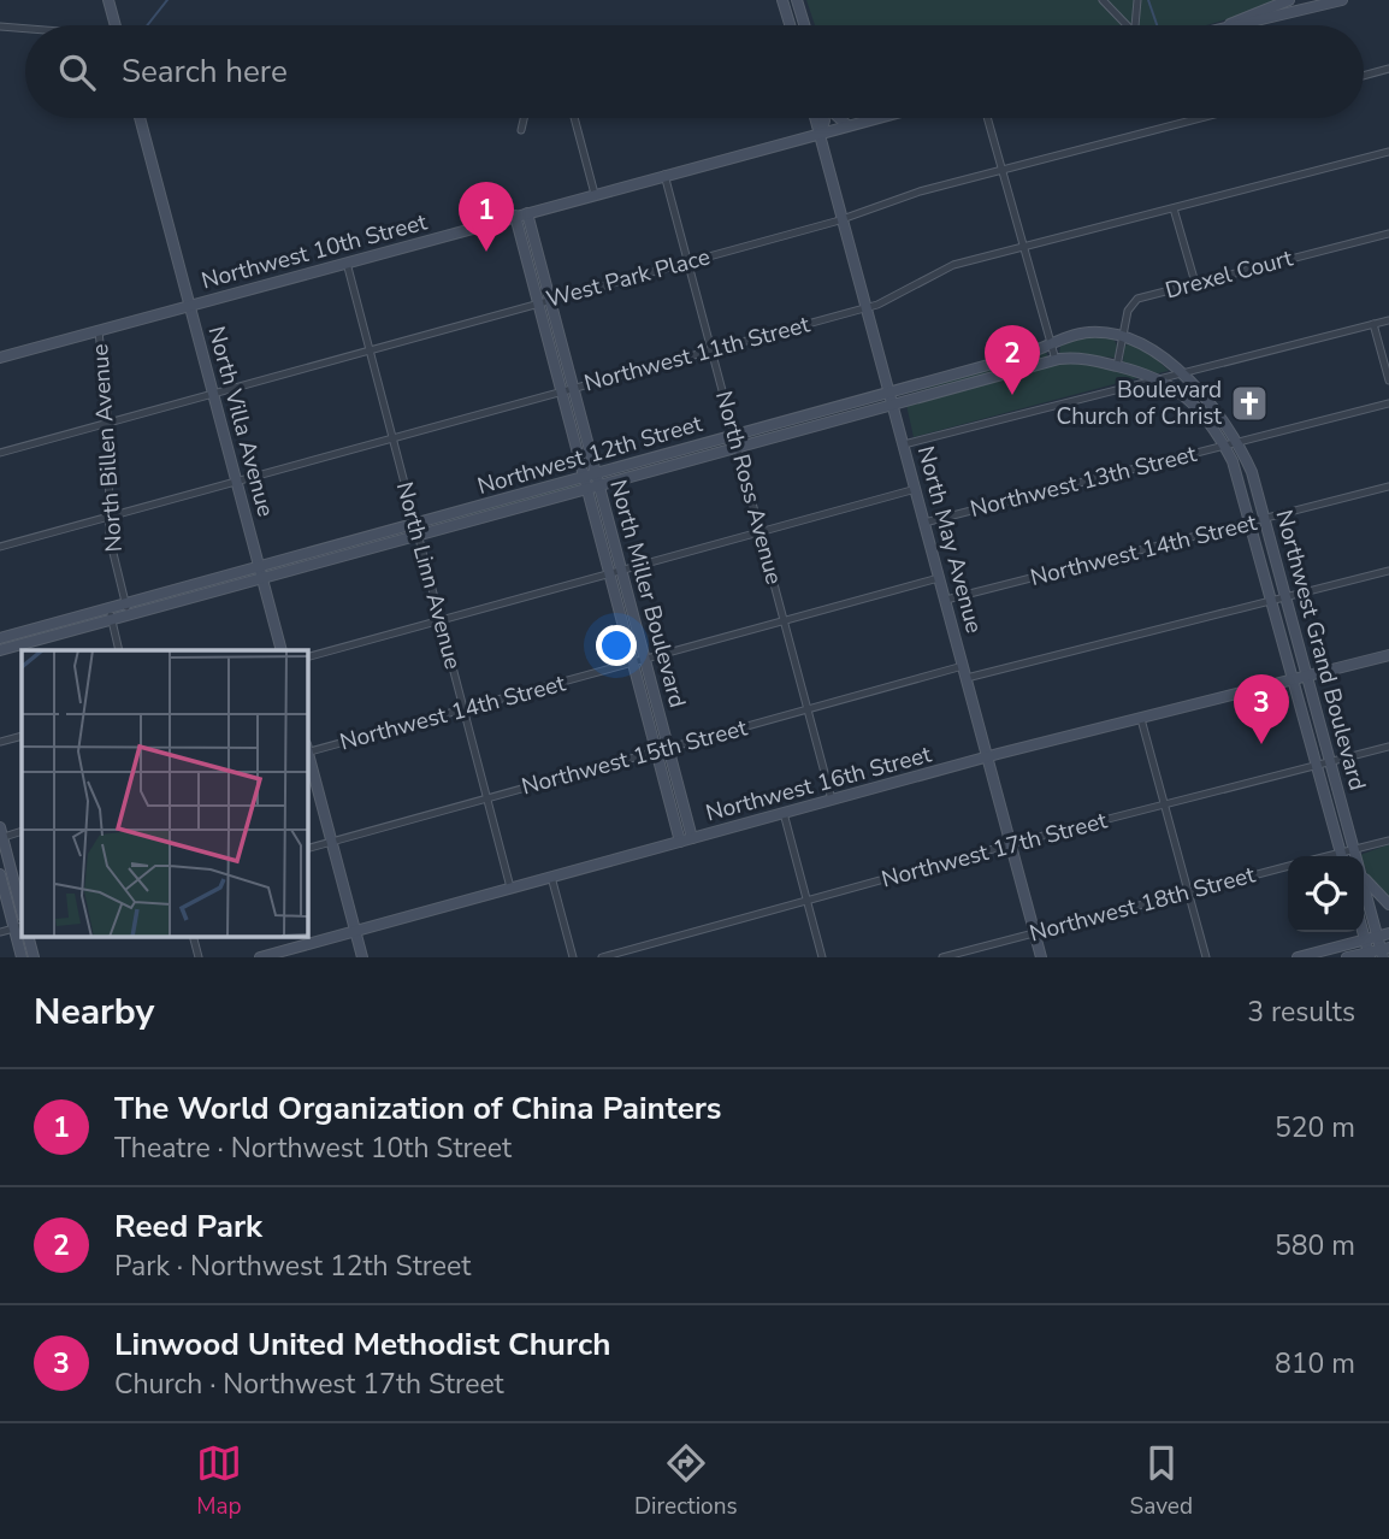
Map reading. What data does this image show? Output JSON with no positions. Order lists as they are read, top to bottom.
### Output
{
  "streets": {
    "street": [
      "Northwest 10th Street",
      "Drexel Court",
      "West Park Place",
      "Northwest 11th Street",
      "North Villa Avenue",
      "North Billen Avenue",
      "Northwest 12th Street",
      "Northwest 13th Street",
      "North Ross Avenue",
      "North May Avenue",
      "Northwest 14th Street",
      "North Linn Avenue",
      "North Miller Boulevard",
      "Northwest Grand Boulevard",
      "Northwest 15th Street",
      "Northwest 16th Street",
      "Northwest 17th Street",
      "Northwest 18th Street"
    ]
  },
  "crossings": [
    ["Northwest 10th Street", "North Villa Avenue"],
    ["Northwest 10th Street", "North Billen Avenue"],
    ["Northwest 10th Street", "North Ross Avenue"],
    ["Northwest 10th Street", "North May Avenue"],
    ["Northwest 10th Street", "North Linn Avenue"],
    ["Northwest 10th Street", "North Miller Boulevard"],
    ["Drexel Court", "Northwest 12th Street"],
    ["West Park Place", "North Villa Avenue"],
    ["West Park Place", "North Billen Avenue"],
    ["West Park Place", "North Ross Avenue"],
    ["West Park Place", "North May Avenue"],
    ["West Park Place", "North Linn Avenue"],
    ["West Park Place", "North Miller Boulevard"],
    ["Northwest 11th Street", "North Villa Avenue"],
    ["Northwest 11th Street", "North Billen Avenue"],
    ["Northwest 11th Street", "North Ross Avenue"],
    ["Northwest 11th Street", "North May Avenue"],
    ["Northwest 11th Street", "North Linn Avenue"],
    ["Northwest 11th Street", "North Miller Boulevard"],
    ["North Villa Avenue", "Northwest 12th Street"],
    ["North Billen Avenue", "Northwest 12th Street"],
    ["Northwest 12th Street", "North Ross Avenue"],
    ["Northwest 12th Street", "North May Avenue"],
    ["Northwest 12th Street", "North Linn Avenue"],
    ["Northwest 12th Street", "North Miller Boulevard"],
    ["Northwest 12th Street", "Northwest Grand Boulevard"],
    ["Northwest 13th Street", "North May Avenue"],
    ["Northwest 13th Street", "Northwest Grand Boulevard"],
    ["North Ross Avenue", "Northwest 14th Street"],
    ["North Ross Avenue", "Northwest 15th Street"],
    ["North Ross Avenue", "Northwest 16th Street"],
    ["North May Avenue", "Northwest 14th Street"],
    ["North May Avenue", "Northwest 15th Street"],
    ["North May Avenue", "Northwest 16th Street"],
    ["North May Avenue", "Northwest 17th Street"],
    ["North May Avenue", "Northwest 18th Street"],
    ["Northwest 14th Street", "North Linn Avenue"],
    ["Northwest 14th Street", "North Miller Boulevard"],
    ["Northwest 14th Street", "Northwest Grand Boulevard"],
    ["North Linn Avenue", "Northwest 15th Street"],
    ["North Linn Avenue", "Northwest 16th Street"],
    ["North Miller Boulevard", "Northwest 15th Street"],
    ["North Miller Boulevard", "Northwest 16th Street"],
    ["Northwest Grand Boulevard", "Northwest 16th Street"],
    ["Northwest Grand Boulevard", "Northwest 17th Street"]
  ],
  "places": {
    "church": ["Boulevard Church of Christ"]
  },
  "page": {
    "search": "Search here",
    "pins": ["1", "2", "3"],
    "heading": ["Nearby", "3 results"],
    "list": [
      {
        "mark": "1",
        "name": "The World Organization of China Painters",
        "note": "Theatre · Northwest 10th Street",
        "value": "520 m"
      },
      {
        "mark": "2",
        "name": "Reed Park",
        "note": "Park · Northwest 12th Street",
        "value": "580 m"
      },
      {
        "mark": "3",
        "name": "Linwood United Methodist Church",
        "note": "Church · Northwest 17th Street",
        "value": "810 m"
      }
    ],
    "nav": ["Map", "Directions", "Saved"]
  }
}
